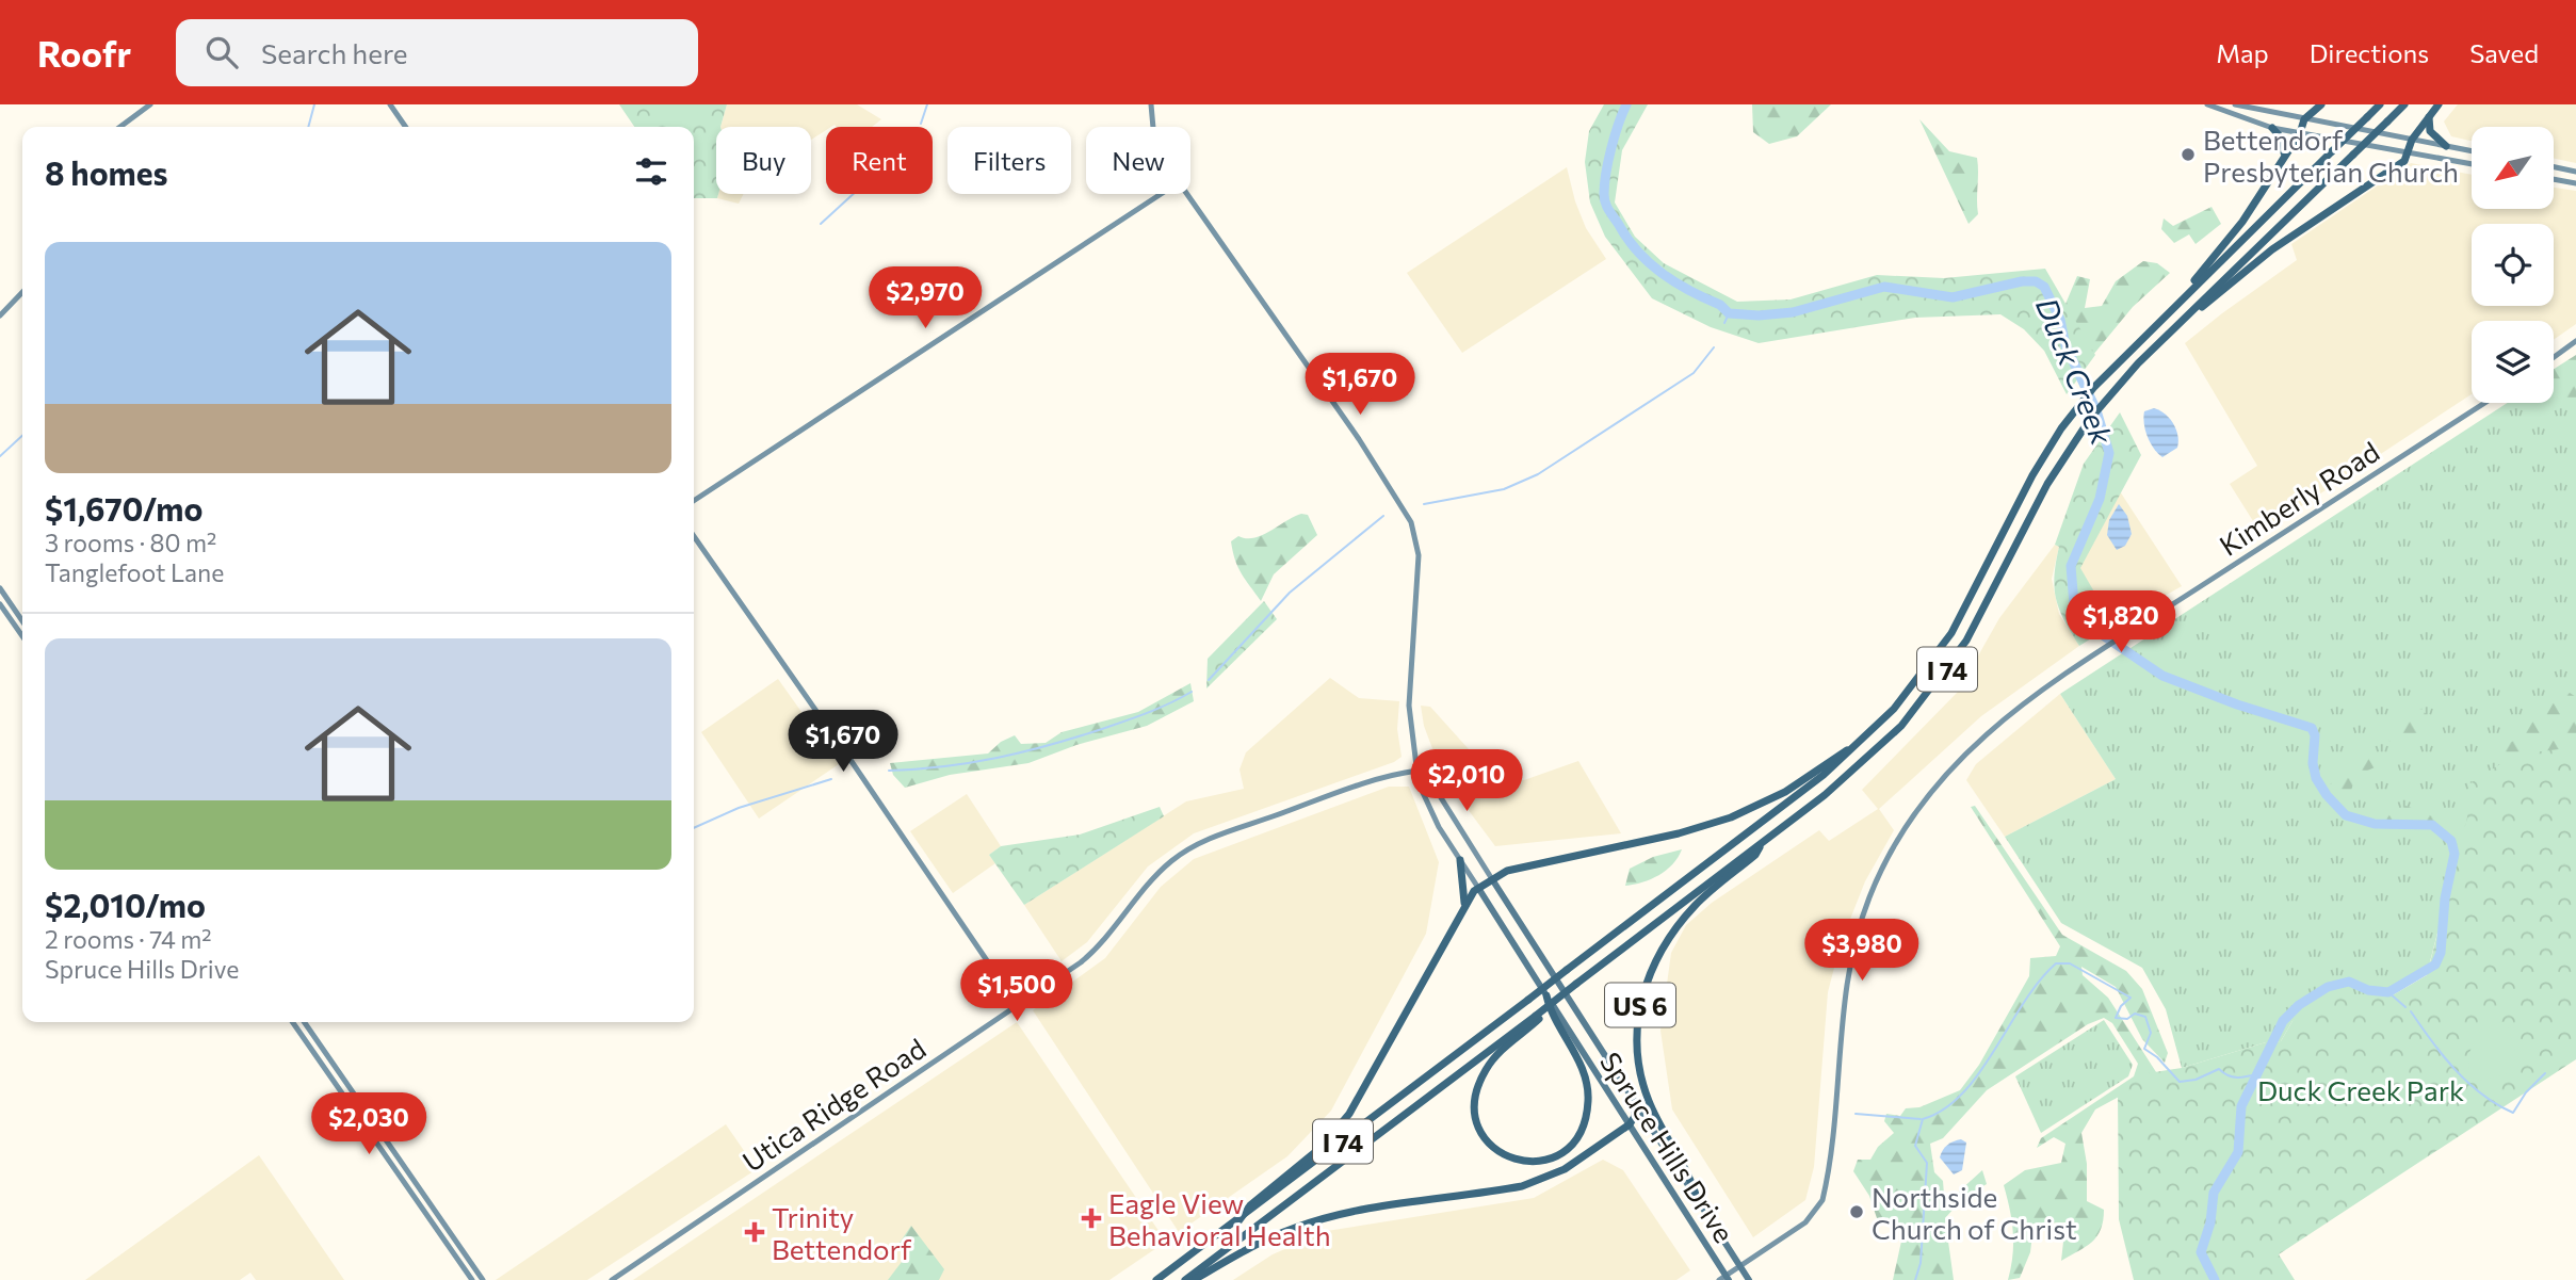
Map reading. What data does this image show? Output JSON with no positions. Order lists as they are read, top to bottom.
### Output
{
  "streets": {
    "highway": ["I 74", "US 6"],
    "main road": ["Kimberly Road", "Utica Ridge Road", "Spruce Hills Drive"]
  },
  "crossings": [
    ["Kimberly Road", "US 6"],
    ["Kimberly Road", "Spruce Hills Drive"],
    ["I 74", "US 6"],
    ["I 74", "Spruce Hills Drive"],
    ["US 6", "Spruce Hills Drive"],
    ["Utica Ridge Road", "Spruce Hills Drive"]
  ],
  "water": ["Duck Creek"],
  "parks": ["Duck Creek Park"],
  "places": {
    "other": ["Bettendorf Presbyterian Church", "Northside Church of Christ"],
    "health": ["Eagle View Behavioral Health", "Trinity Bettendorf"]
  },
  "north": "bottom left",
  "page": {
    "header": "Roofr",
    "search": "Search here",
    "nav": ["Map", "Directions", "Saved"],
    "chip": [
      "Buy",
      "Rent",
      "Filters",
      "New"
    ],
    "heading": "8 homes",
    "list": [
      {
        "name": "$1,670/mo",
        "note": "3 rooms · 80 m² · Tanglefoot Lane"
      },
      {
        "name": "$2,010/mo",
        "note": "2 rooms · 74 m² · Spruce Hills Drive"
      }
    ],
    "price": [
      "$2,970",
      "$1,670",
      "$1,820",
      "$1,670",
      "$2,010",
      "$3,980",
      "$1,500",
      "$2,030"
    ]
  }
}
